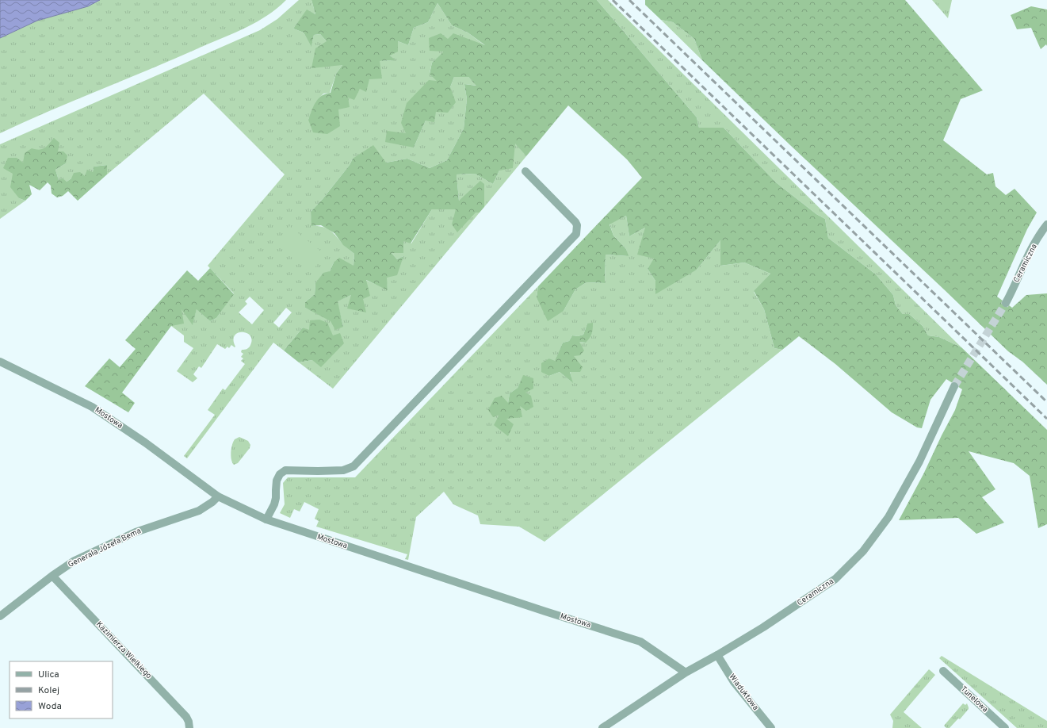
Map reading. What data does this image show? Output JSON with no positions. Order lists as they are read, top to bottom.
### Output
{
  "streets": {
    "street": [
      "Ceramiczna",
      "Mostowa",
      "Generała Józefa Bema",
      "Kazimierza Wielkiego",
      "Wiaduktowa",
      "Tunelowa"
    ]
  },
  "crossings": [
    ["Ceramiczna", "Mostowa"],
    ["Ceramiczna", "Wiaduktowa"],
    ["Mostowa", "Generała Józefa Bema"],
    ["Generała Józefa Bema", "Kazimierza Wielkiego"]
  ],
  "legend": ["Ulica", "Kolej", "Woda"]
}
